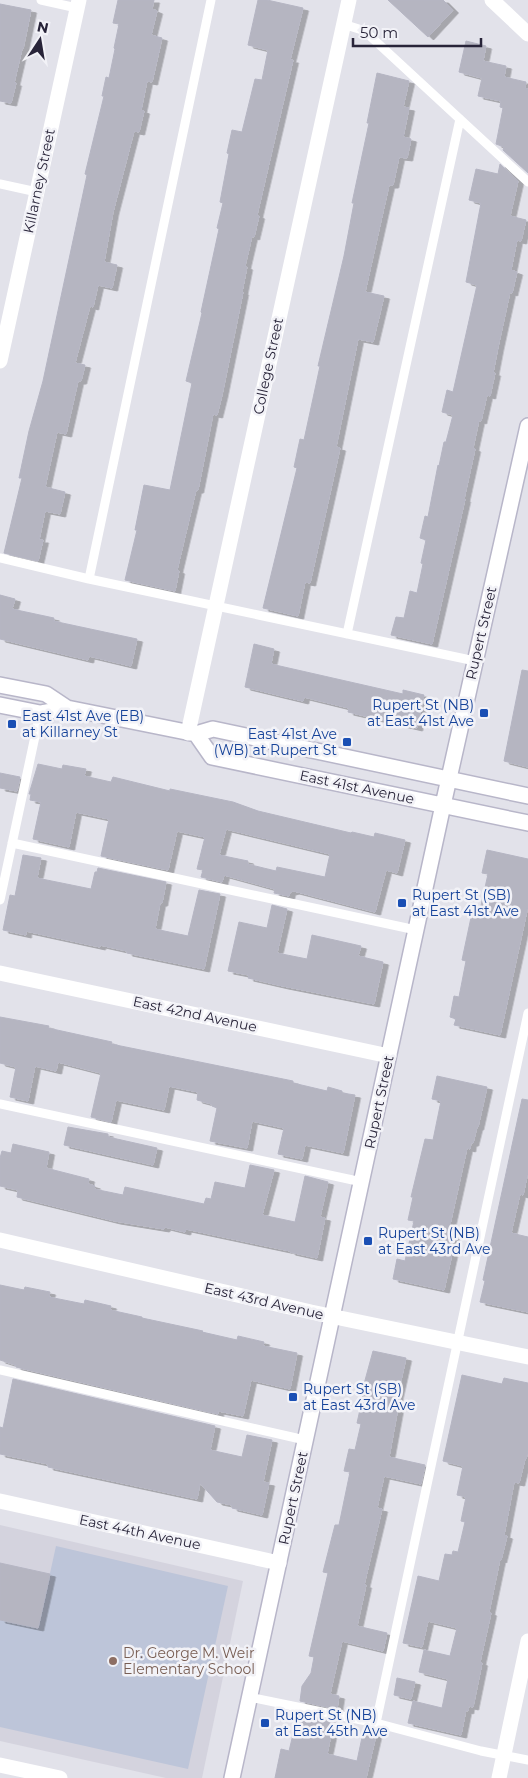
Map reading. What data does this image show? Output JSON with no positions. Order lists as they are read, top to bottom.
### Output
{
  "streets": {
    "street": [
      "Killarney Street",
      "College Street",
      "Rupert Street",
      "East 41st Avenue",
      "East 42nd Avenue",
      "East 43rd Avenue",
      "East 44th Avenue"
    ]
  },
  "crossings": [
    ["College Street", "East 41st Avenue"],
    ["Rupert Street", "East 41st Avenue"],
    ["Rupert Street", "East 42nd Avenue"],
    ["Rupert Street", "East 43rd Avenue"],
    ["Rupert Street", "East 44th Avenue"]
  ],
  "places": {
    "transit": [
      "Rupert St (NB) at East 41st Ave",
      "East 41st Ave (EB) at Killarney St",
      "East 41st Ave (WB) at Rupert St",
      "Rupert St (SB) at East 41st Ave",
      "Rupert St (NB) at East 43rd Ave",
      "Rupert St (SB) at East 43rd Ave",
      "Rupert St (NB) at East 45th Ave"
    ],
    "other": ["Dr. George M. Weir Elementary School"]
  },
  "scale_bar": "50 m",
  "north": "top"
}
